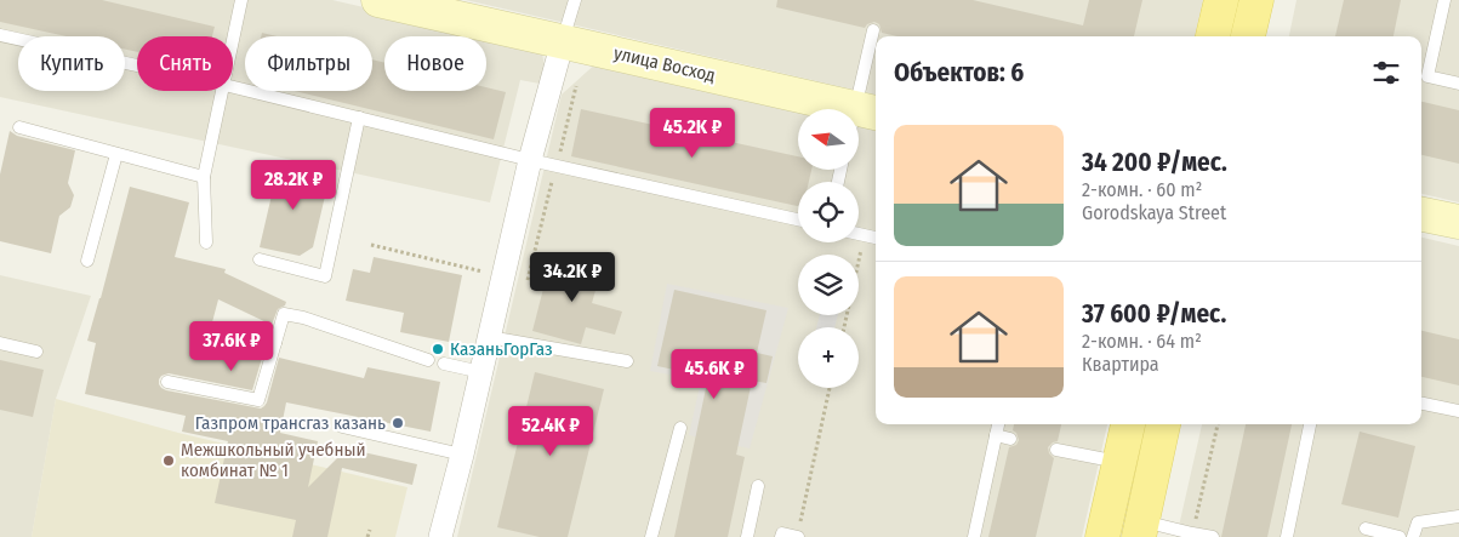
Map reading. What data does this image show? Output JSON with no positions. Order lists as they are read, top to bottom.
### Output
{
  "streets": {
    "street": ["улица Восход"]
  },
  "places": ["КазаньГорГаз", "Газпром трансгаз казань", "Межшкольный учебный комбинат № 1"],
  "north": "left",
  "page": {
    "chip": [
      "Купить",
      "Снять",
      "Фильтры",
      "Новое"
    ],
    "heading": "Объектов: 6",
    "price": [
      "45.2K ₽",
      "28.2K ₽",
      "34.2K ₽",
      "37.6K ₽",
      "45.6K ₽",
      "52.4K ₽"
    ],
    "map_buttons": "+",
    "list": [
      {
        "name": "34 200 ₽/мес.",
        "note": "2-комн. · 60 m² · Gorodskaya Street"
      },
      {
        "name": "37 600 ₽/мес.",
        "note": "2-комн. · 64 m² · Квартира"
      }
    ]
  }
}
